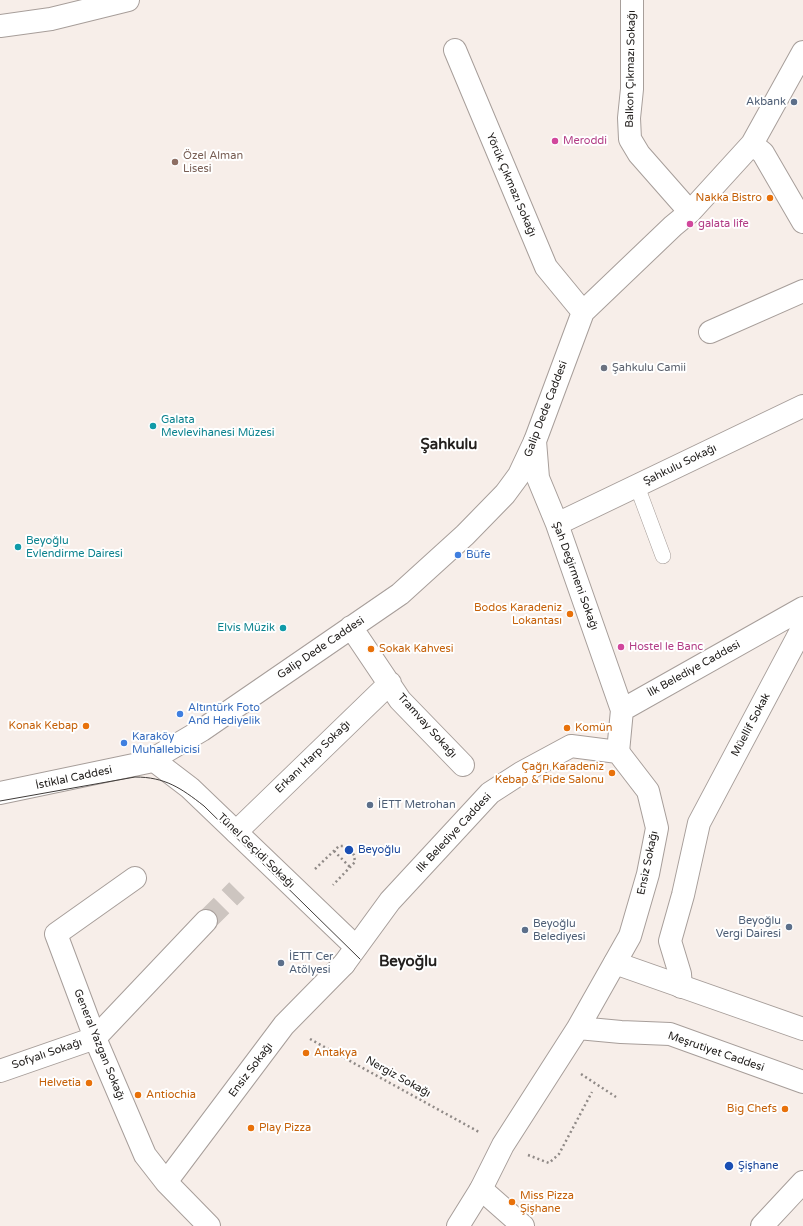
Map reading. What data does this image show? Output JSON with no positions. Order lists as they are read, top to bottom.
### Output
{
  "streets": {
    "street": [
      "Balkon Çıkmazı Sokağı",
      "Yörük Çıkmazı Sokağı",
      "Galip Dede Caddesi",
      "Şahkulu Sokağı",
      "Şah Değirmeni Sokağı",
      "İlk Belediye Caddesi",
      "Müellif Sokak",
      "Tramvay Sokağı",
      "Erkanı Harp Sokağı",
      "İstiklal Caddesi",
      "Ilk Belediye Caddesi",
      "Tünel Geçidi Sokağı",
      "Ensiz Sokağı",
      "General Yazgan Sokağı",
      "Meşrutiyet Caddesi",
      "Sofyalı Sokağı"
    ],
    "path": ["Nergiz Sokağı"]
  },
  "crossings": [
    ["Balkon Çıkmazı Sokağı", "Galip Dede Caddesi"],
    ["Yörük Çıkmazı Sokağı", "Galip Dede Caddesi"],
    ["Galip Dede Caddesi", "Şah Değirmeni Sokağı"],
    ["Galip Dede Caddesi", "Tramvay Sokağı"],
    ["Galip Dede Caddesi", "İstiklal Caddesi"],
    ["Galip Dede Caddesi", "Tünel Geçidi Sokağı"],
    ["Şahkulu Sokağı", "Şah Değirmeni Sokağı"],
    ["Şah Değirmeni Sokağı", "İlk Belediye Caddesi"],
    ["Tramvay Sokağı", "Erkanı Harp Sokağı"],
    ["Erkanı Harp Sokağı", "Tünel Geçidi Sokağı"],
    ["İstiklal Caddesi", "Tünel Geçidi Sokağı"],
    ["Ilk Belediye Caddesi", "Tünel Geçidi Sokağı"],
    ["Ilk Belediye Caddesi", "Ensiz Sokağı"],
    ["Tünel Geçidi Sokağı", "Ensiz Sokağı"],
    ["Ensiz Sokağı", "General Yazgan Sokağı"],
    ["Ensiz Sokağı", "Nergiz Sokağı"],
    ["General Yazgan Sokağı", "Sofyalı Sokağı"]
  ],
  "districts": ["Şahkulu", "Beyoğlu"],
  "places": [
    "Akbank",
    "Meroddi",
    "Özel Alman Lisesi",
    "Nakka Bistro",
    "galata life",
    "Şahkulu Camii",
    "Galata Mevlevihanesi Müzesi",
    "Beyoğlu Evlendirme Dairesi",
    "Büfe",
    "Bodos Karadeniz Lokantası",
    "Elvis Müzik",
    "Hostel le Banc",
    "Sokak Kahvesi",
    "Altıntürk Foto And Hediyelik",
    "Konak Kebap",
    "Komün",
    "Karaköy Muhallebicisi",
    "Çağrı Karadeniz Kebap & Pide Salonu",
    "İETT Metrohan",
    "Beyoğlu",
    "Beyoğlu Vergi Dairesi",
    "Beyoğlu Belediyesi",
    "İETT Cer Atölyesi",
    "Antakya",
    "Helvetia",
    "Antiochia",
    "Big Chefs",
    "Play Pizza",
    "Şişhane",
    "Miss Pizza Şişhane"
  ]
}
